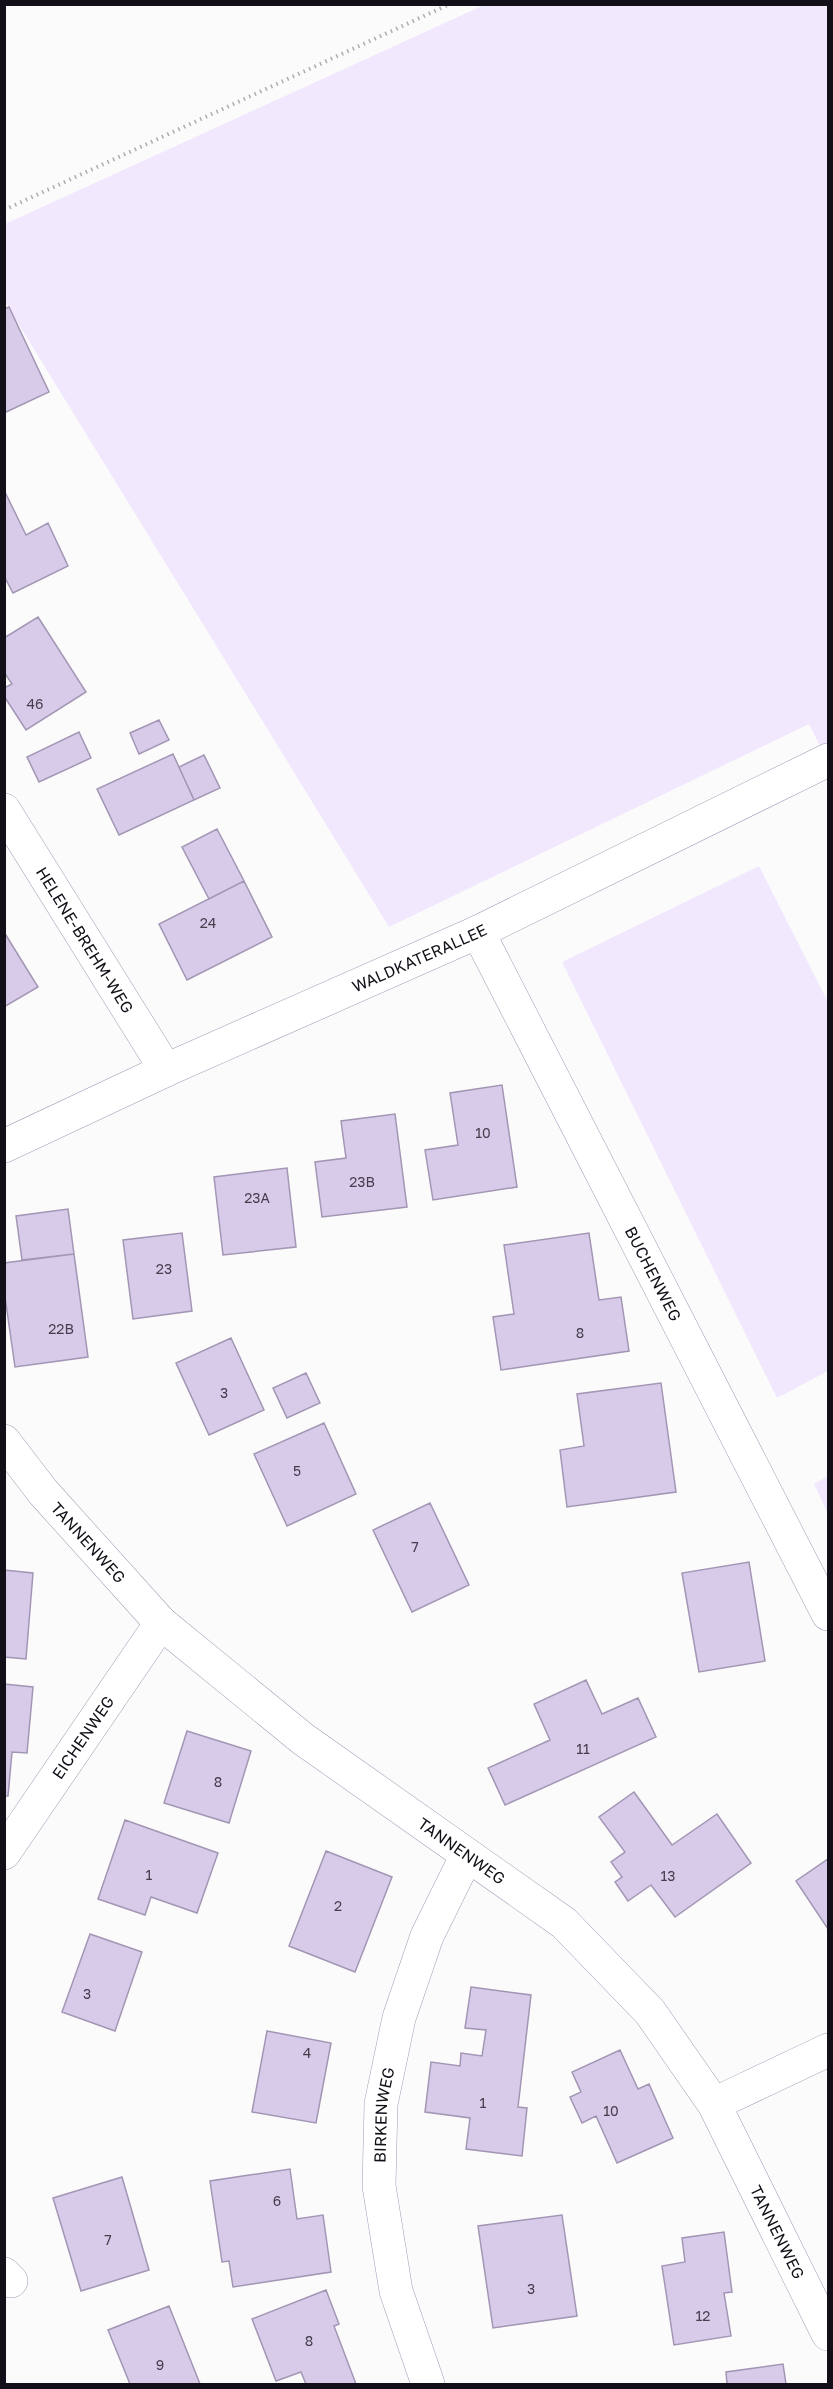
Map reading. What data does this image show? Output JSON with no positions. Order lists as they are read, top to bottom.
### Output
{
  "streets": {
    "street": [
      "HELENE-BREHM-WEG",
      "WALDKATERALLEE",
      "BUCHENWEG",
      "TANNENWEG",
      "EICHENWEG",
      "BIRKENWEG"
    ]
  },
  "crossings": [
    ["HELENE-BREHM-WEG", "WALDKATERALLEE"],
    ["WALDKATERALLEE", "BUCHENWEG"],
    ["TANNENWEG", "EICHENWEG"],
    ["TANNENWEG", "BIRKENWEG"]
  ],
  "house_numbers": [
    "46",
    "24",
    "10",
    "23B",
    "23A",
    "23",
    "22B",
    "8",
    "3",
    "5",
    "7",
    "11",
    "8",
    "1",
    "13",
    "2",
    "3",
    "4",
    "1",
    "10",
    "6",
    "7",
    "3",
    "12",
    "8",
    "9"
  ]
}
